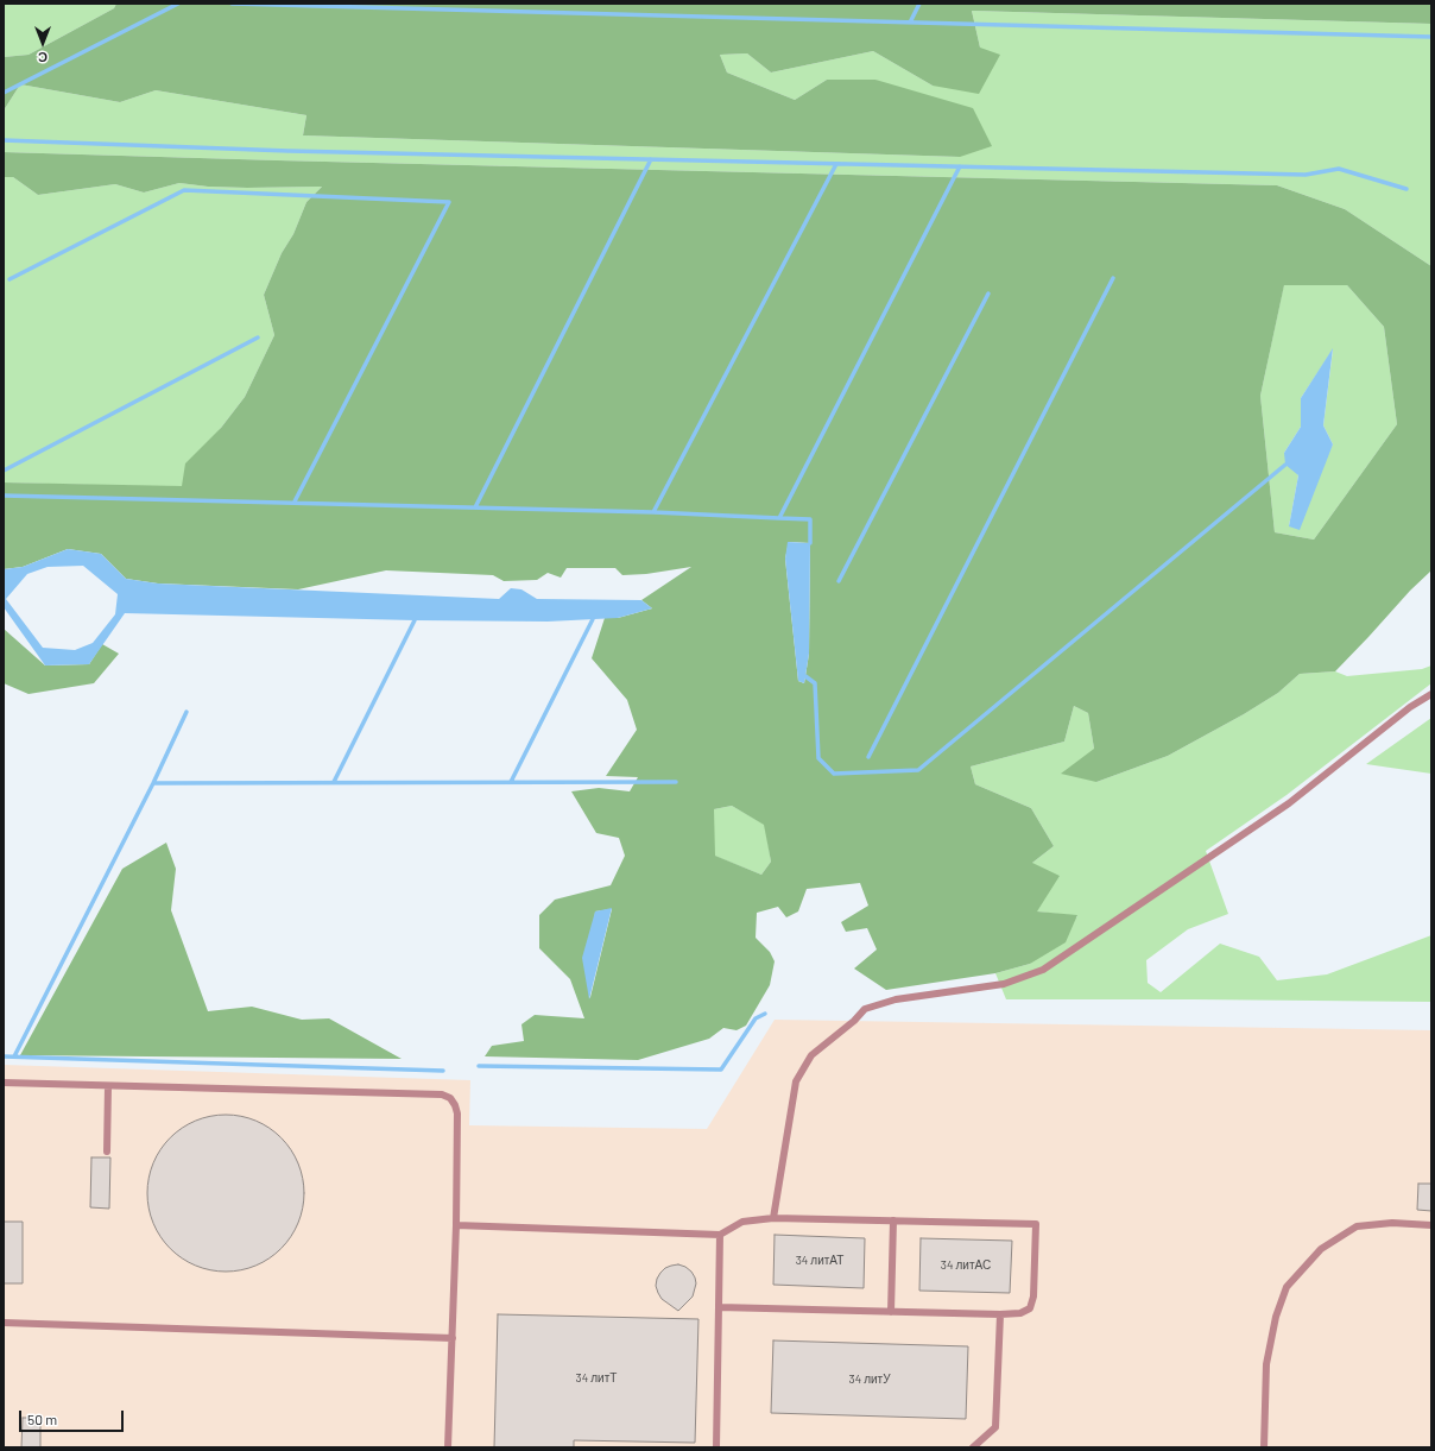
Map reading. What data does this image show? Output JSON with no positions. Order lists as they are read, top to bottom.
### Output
{
  "house_numbers": [
    "34 литАТ",
    "34 литАС",
    "34 литТ",
    "34 литУ"
  ],
  "scale_bar": "50 m",
  "north": "bottom"
}
